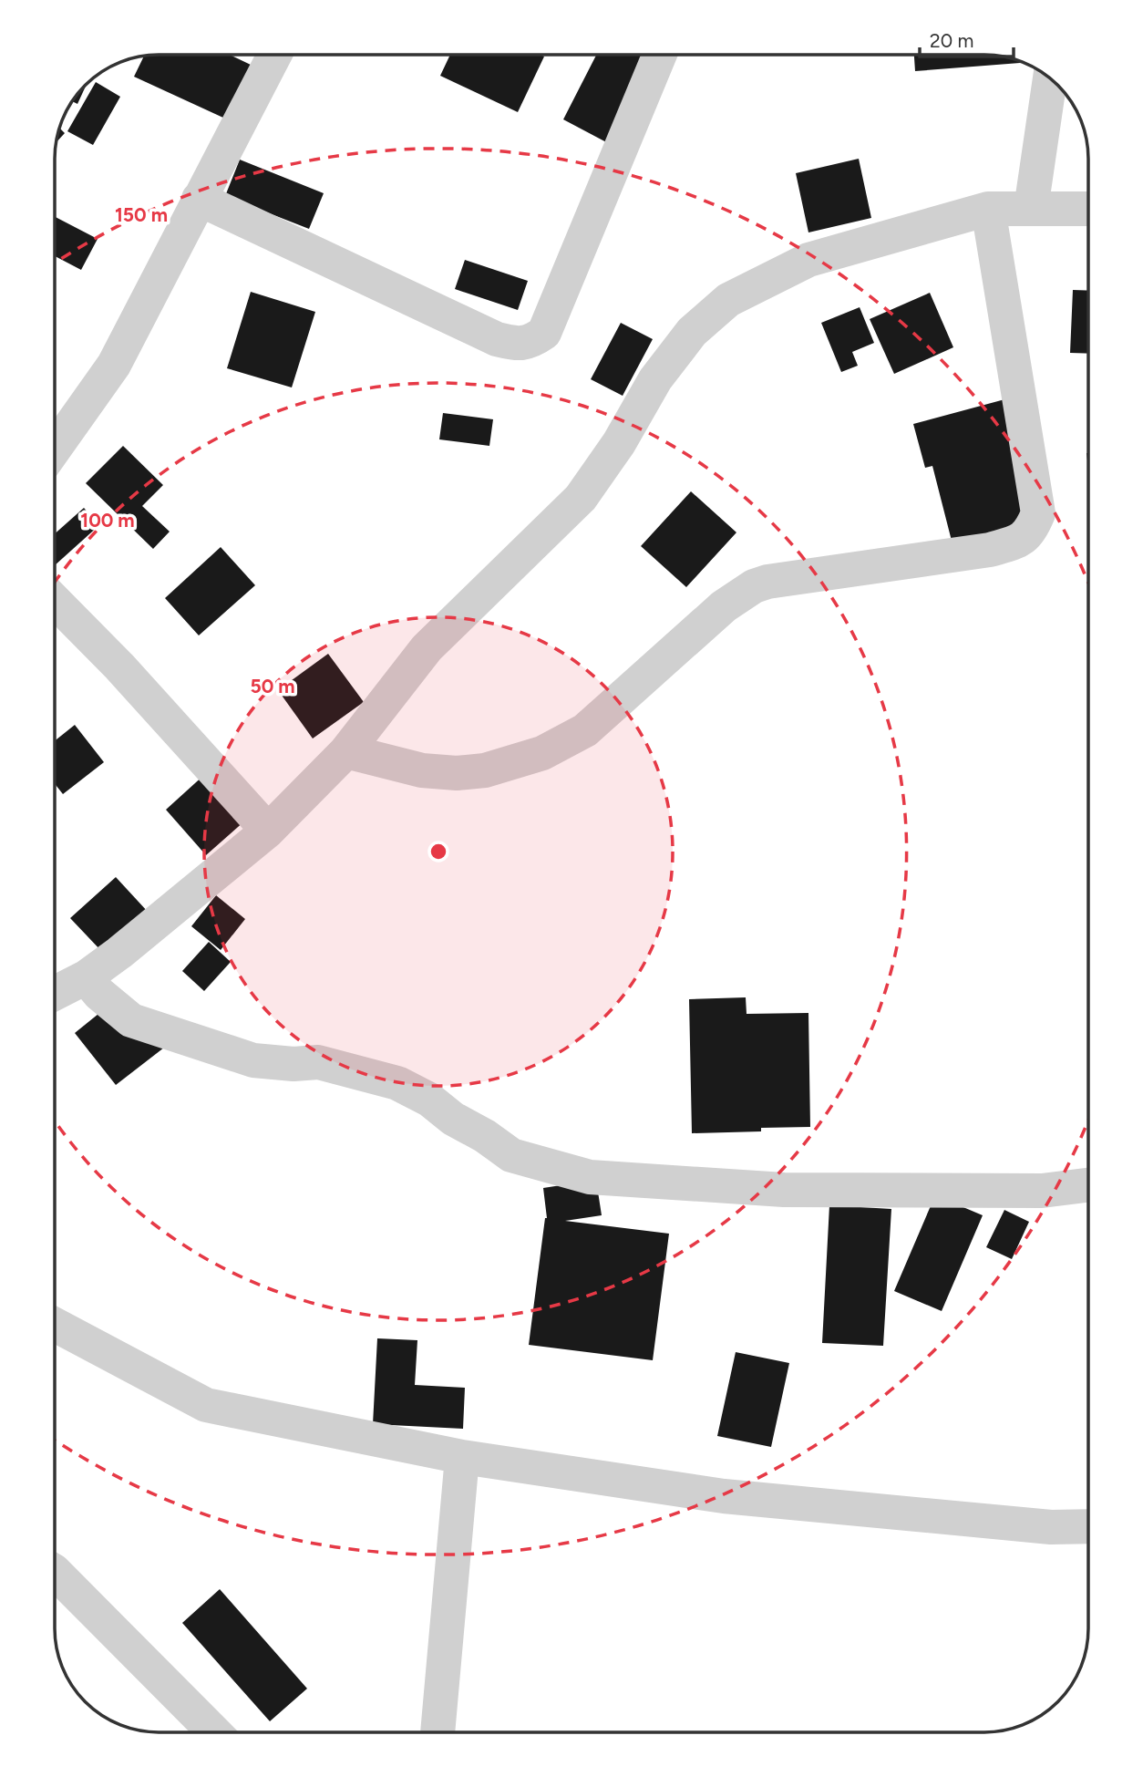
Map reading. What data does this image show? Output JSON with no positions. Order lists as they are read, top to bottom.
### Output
{
  "scale_bar": "20 m",
  "rings": ["150 m", "100 m", "50 m"]
}
